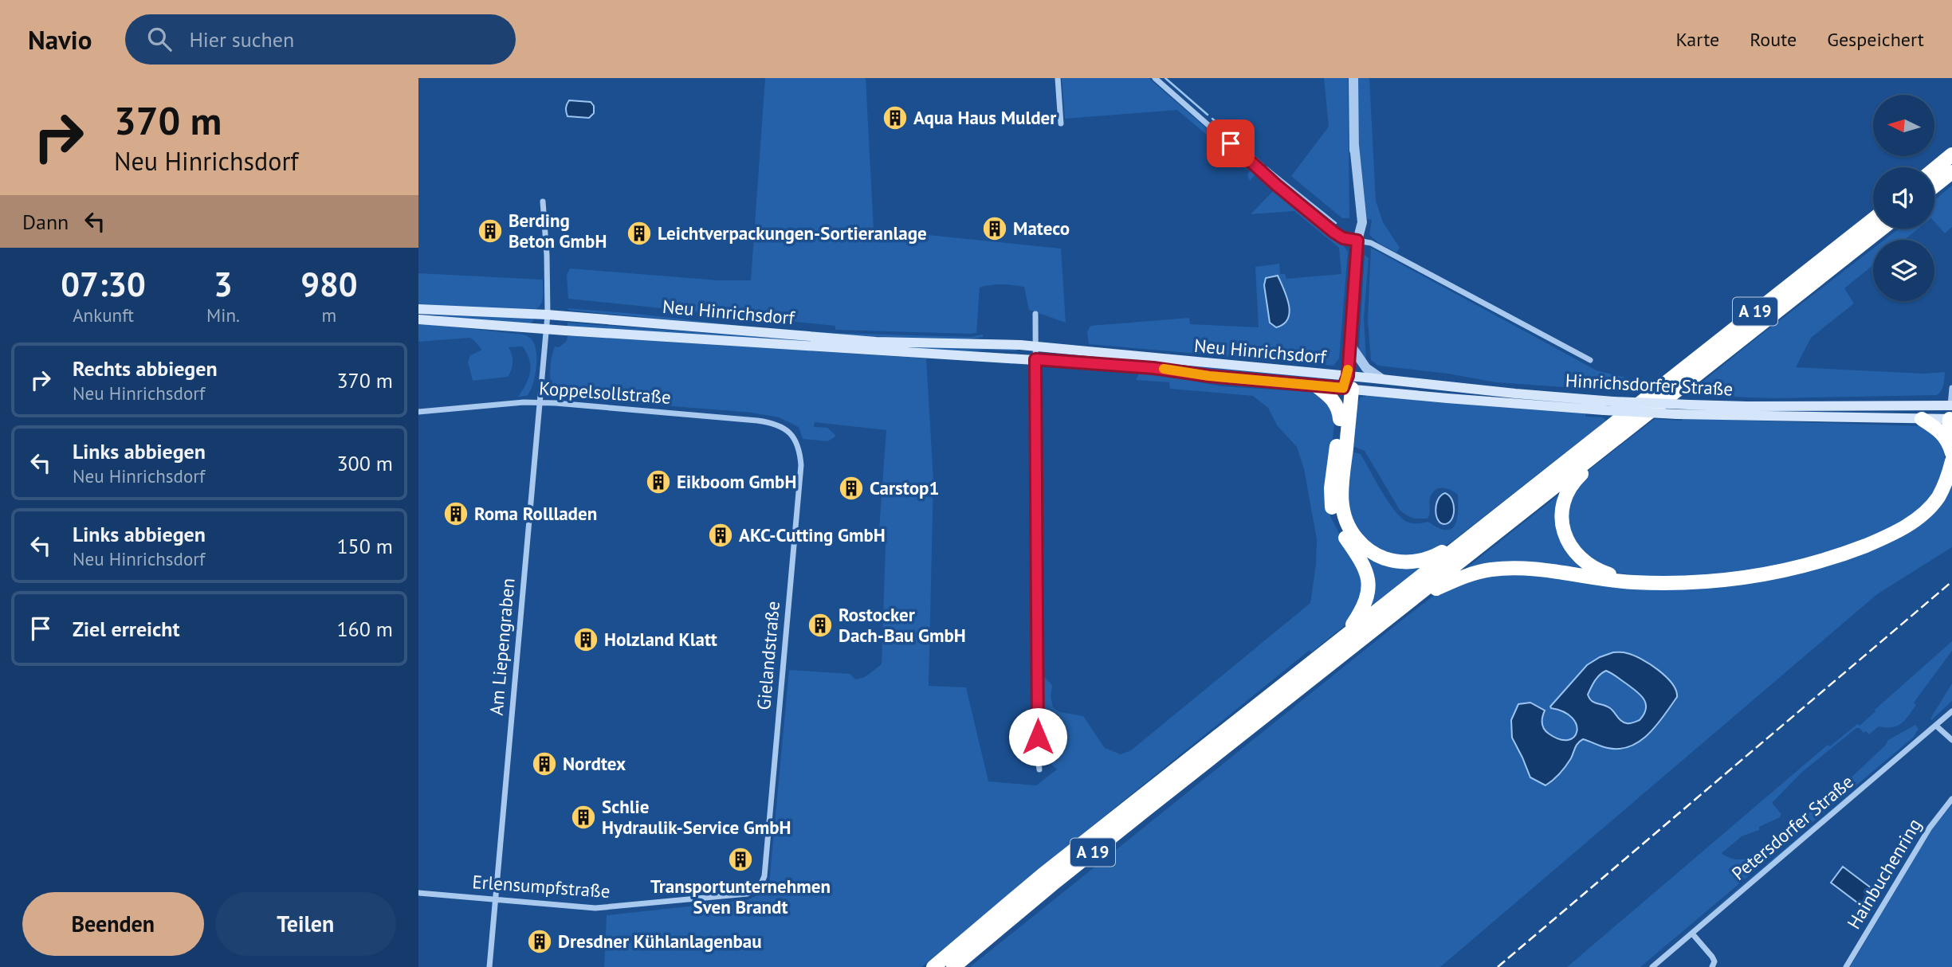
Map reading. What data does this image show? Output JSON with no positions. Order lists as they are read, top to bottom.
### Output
{
  "streets": {
    "highway": ["A 19"],
    "main road": ["Neu Hinrichsdorf", "Hinrichsdorfer Straße"],
    "street": [
      "Koppelsollstraße",
      "Am Liepengraben",
      "Gielandstraße",
      "Petersdorfer Straße",
      "Hainbuchenring",
      "Erlensumpfstraße"
    ]
  },
  "crossings": [
    ["Neu Hinrichsdorf", "Hinrichsdorfer Straße"],
    ["Neu Hinrichsdorf", "Am Liepengraben"],
    ["Koppelsollstraße", "Am Liepengraben"],
    ["Koppelsollstraße", "Gielandstraße"],
    ["Am Liepengraben", "Erlensumpfstraße"],
    ["Gielandstraße", "Erlensumpfstraße"]
  ],
  "places": {
    "building": [
      "Aqua Haus Mulder",
      "Mateco",
      "Berding Beton GmbH",
      "Leichtverpackungen-Sortieranlage",
      "Eikboom GmbH",
      "Carstop1",
      "Roma Rollladen",
      "AKC-Cutting GmbH",
      "Rostocker Dach-Bau GmbH",
      "Holzland Klatt",
      "Nordtex",
      "Schlie Hydraulik-Service GmbH",
      "Transportunternehmen Sven Brandt",
      "Dresdner Kühlanlagenbau"
    ]
  },
  "north": "left",
  "page": {
    "header": "Navio",
    "search": "Hier suchen",
    "nav": ["Karte", "Route", "Gespeichert"],
    "turn": ["370 m", "Neu Hinrichsdorf"],
    "then": "Dann",
    "eta": [
      "07:30",
      "Ankunft",
      "3",
      "Min.",
      "980",
      "m"
    ],
    "list": [
      {
        "name": "Rechts abbiegen",
        "note": "Neu Hinrichsdorf",
        "value": "370 m"
      },
      {
        "name": "Links abbiegen",
        "note": "Neu Hinrichsdorf",
        "value": "300 m"
      },
      {
        "name": "Links abbiegen",
        "note": "Neu Hinrichsdorf",
        "value": "150 m"
      },
      {
        "name": "Ziel erreicht",
        "value": "160 m"
      }
    ],
    "buttons": ["Beenden", "Teilen"]
  }
}
